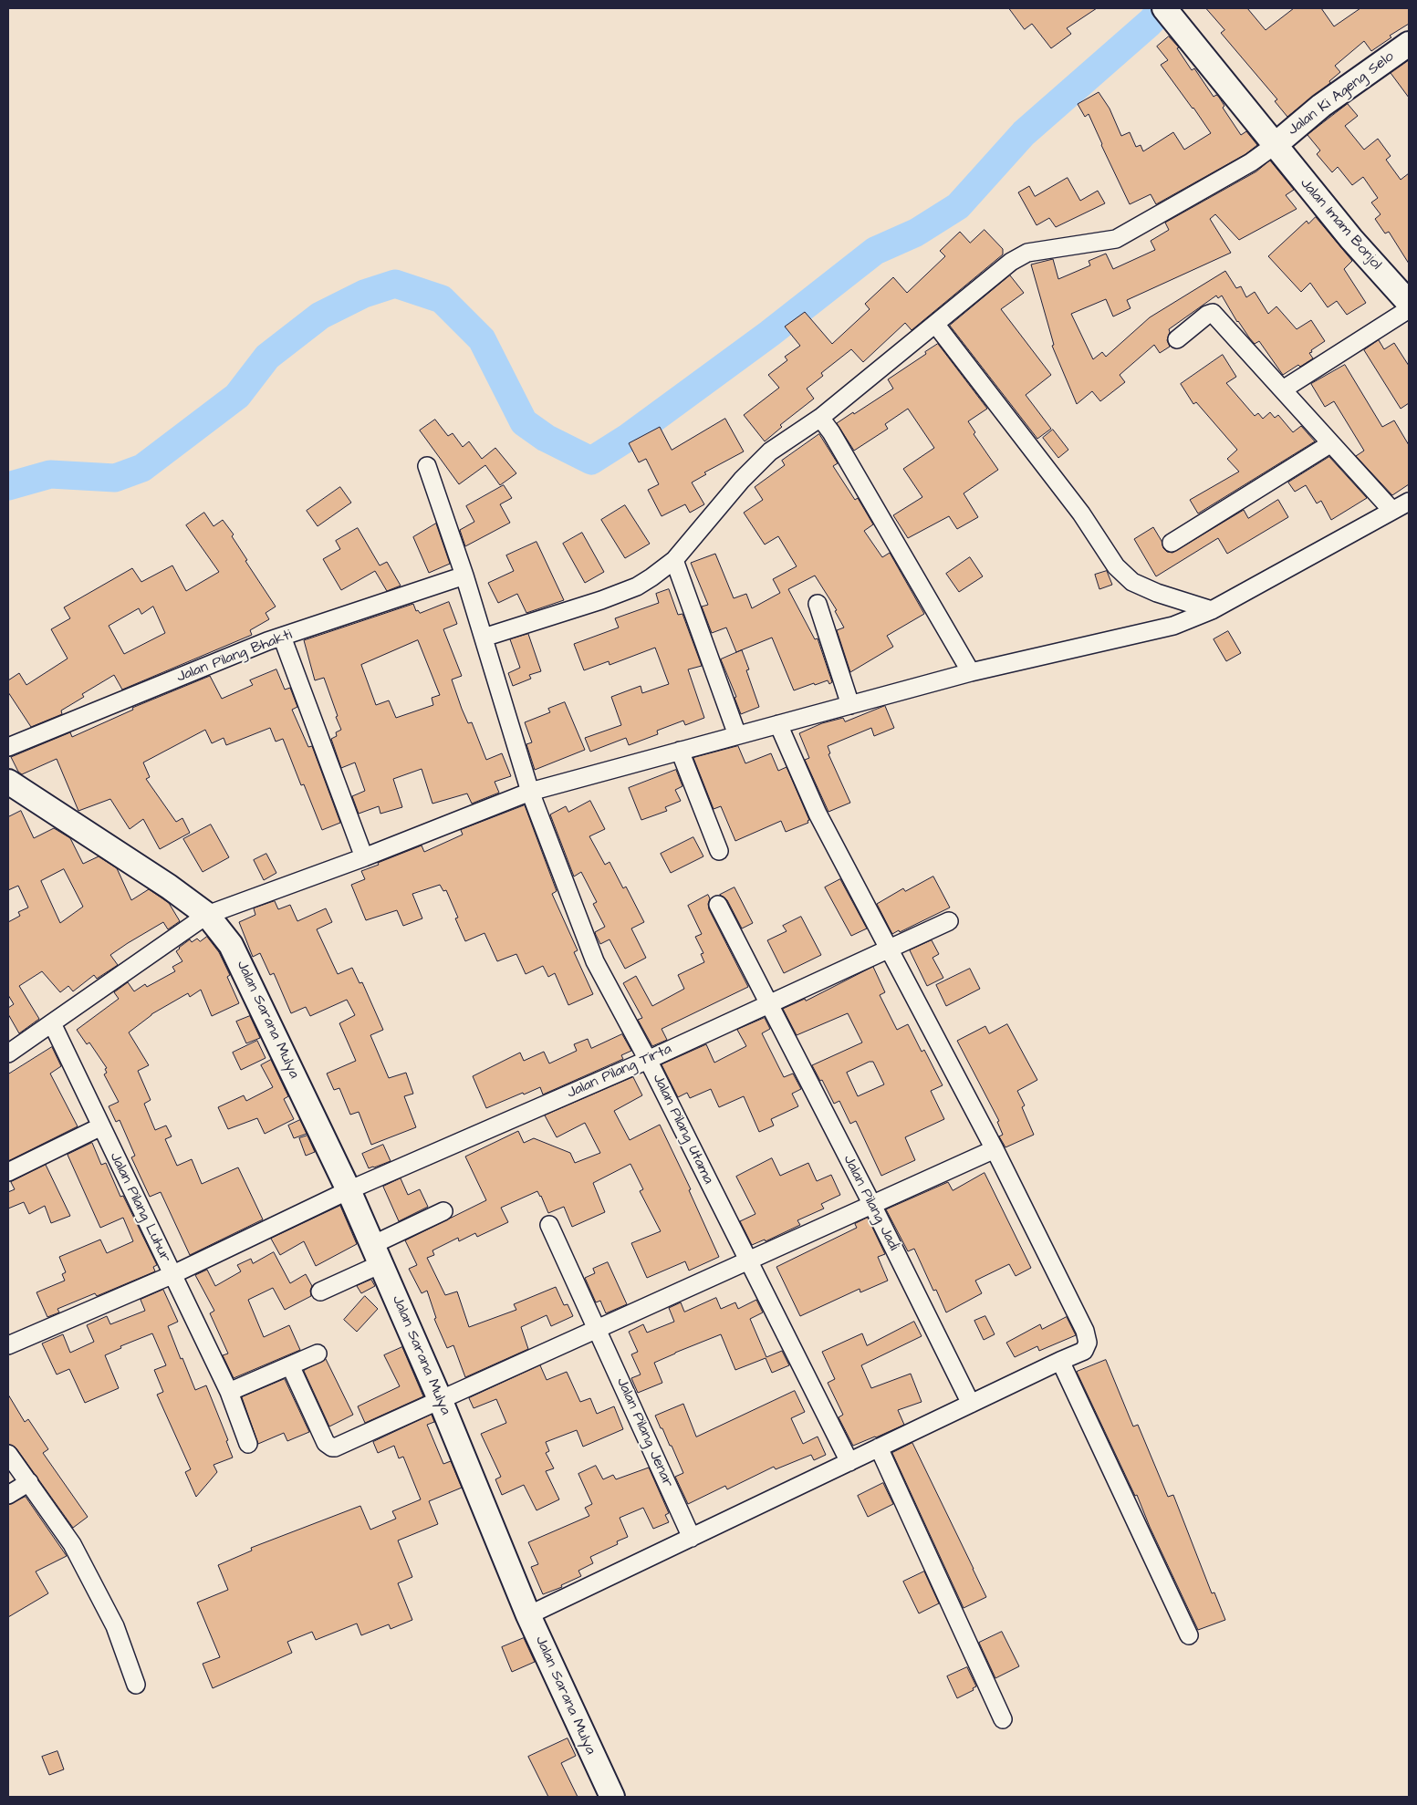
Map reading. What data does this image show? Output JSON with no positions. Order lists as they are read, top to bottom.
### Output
{
  "streets": {
    "street": [
      "Jalan Ki Ageng Selo",
      "Jalan Imam Bonjol",
      "Jalan Pilang Bhakti",
      "Jalan Sarana Mulya",
      "Jalan Pilang Tirta",
      "Jalan Pilang Utama",
      "Jalan Pilang Jadi",
      "Jalan Pilang Luhur",
      "Jalan Pilang Jenar"
    ]
  },
  "crossings": [
    ["Jalan Ki Ageng Selo", "Jalan Imam Bonjol"],
    ["Jalan Pilang Bhakti", "Jalan Pilang Utama"],
    ["Jalan Sarana Mulya", "Jalan Pilang Tirta"],
    ["Jalan Pilang Tirta", "Jalan Pilang Utama"],
    ["Jalan Pilang Tirta", "Jalan Pilang Jadi"],
    ["Jalan Pilang Tirta", "Jalan Pilang Luhur"]
  ]
}
